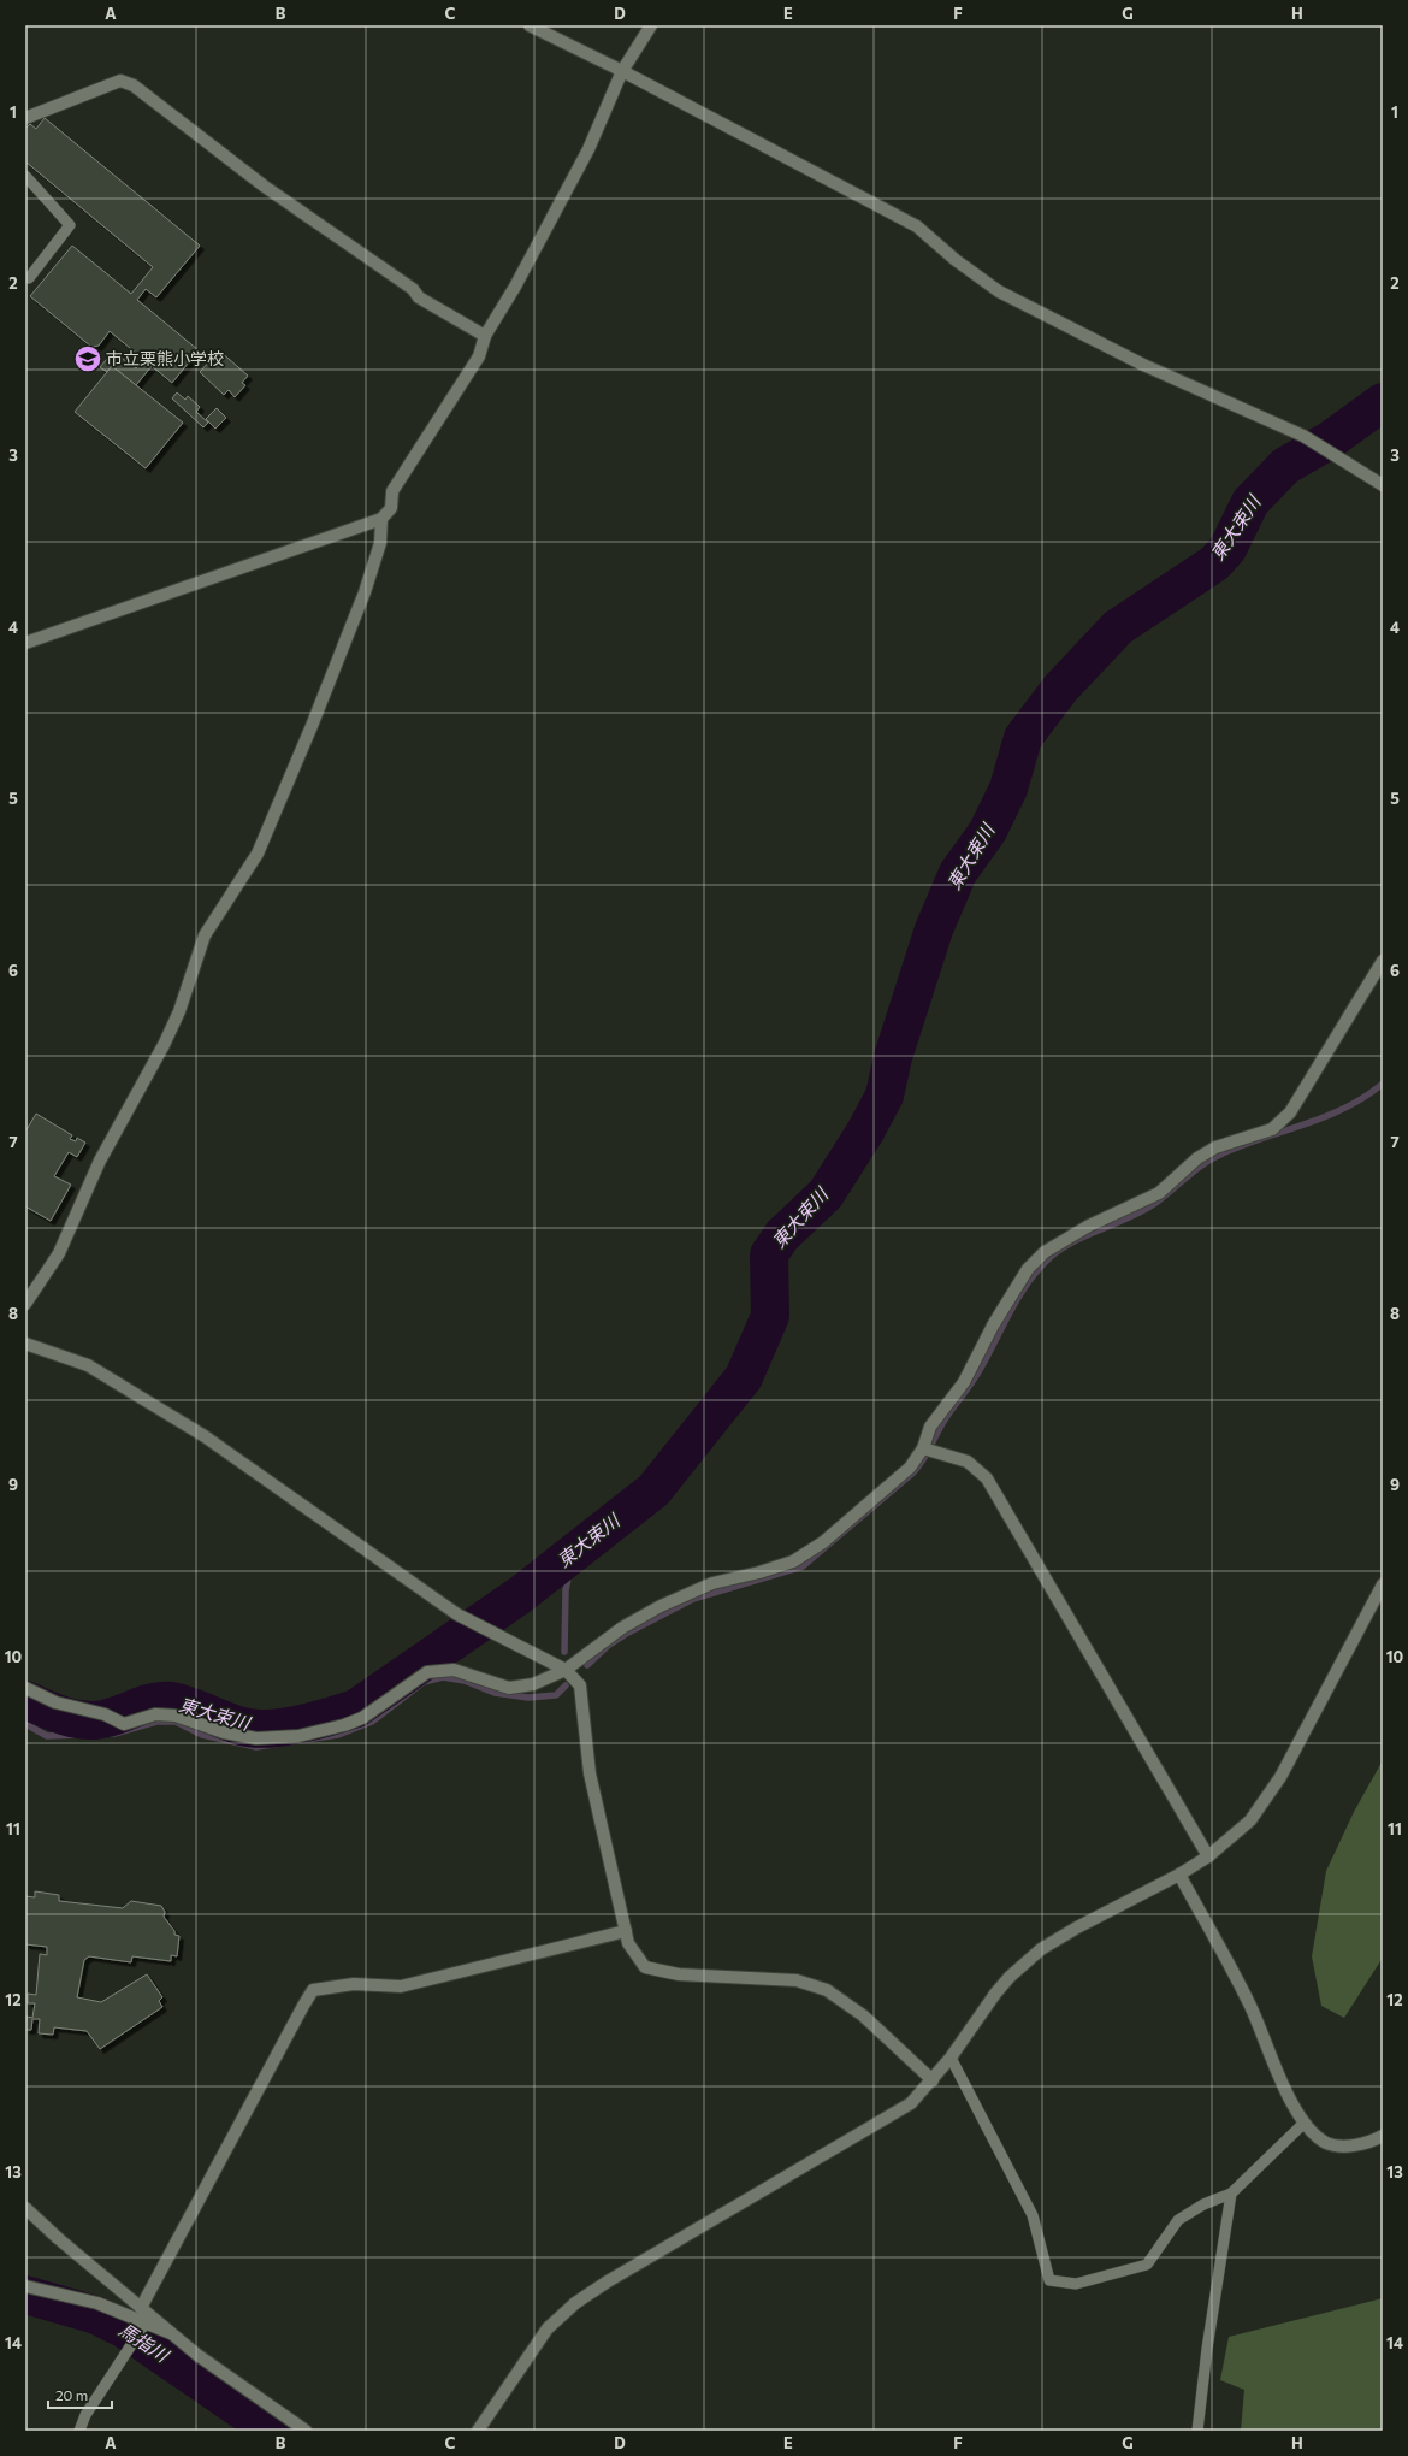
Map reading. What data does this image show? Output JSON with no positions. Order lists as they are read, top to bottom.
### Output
{
  "water": ["東大束川", "馬指川"],
  "places": {
    "school or university": ["市立栗熊小学校"]
  },
  "scale_bar": "20 m",
  "grid": {
    "columns": [
      "A",
      "B",
      "C",
      "D",
      "E",
      "F",
      "G",
      "H"
    ],
    "rows": [
      "1",
      "2",
      "3",
      "4",
      "5",
      "6",
      "7",
      "8",
      "9",
      "10",
      "11",
      "12",
      "13",
      "14"
    ]
  }
}
